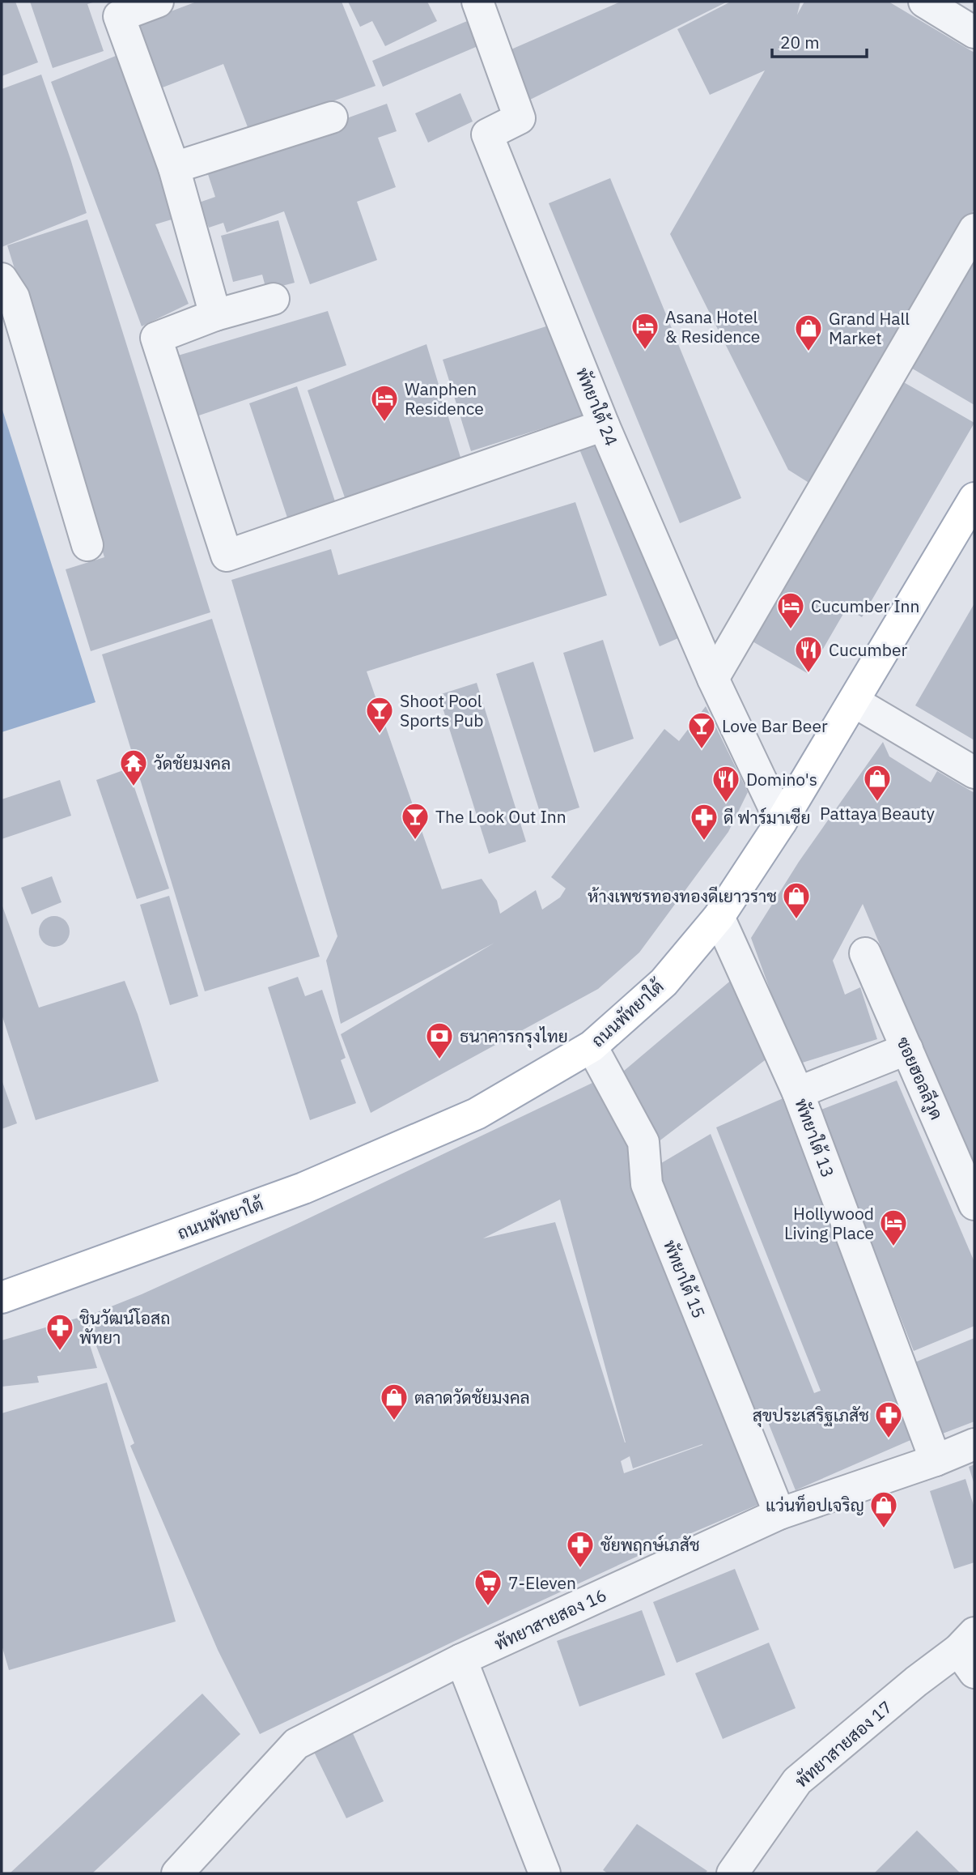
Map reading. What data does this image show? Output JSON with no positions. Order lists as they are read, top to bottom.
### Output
{
  "streets": {
    "main road": ["ถนนพัทยาใต้"],
    "street": [
      "พัทยาใต้ 24",
      "ซอยฮอลลีวูด",
      "พัทยาใต้ 13",
      "พัทยาใต้ 15",
      "พัทยาสายสอง 16",
      "พัทยาสายสอง 17"
    ]
  },
  "crossings": [
    ["พัทยาใต้ 24", "ถนนพัทยาใต้"],
    ["ถนนพัทยาใต้", "พัทยาใต้ 13"],
    ["ถนนพัทยาใต้", "พัทยาใต้ 15"],
    ["พัทยาใต้ 13", "พัทยาสายสอง 16"],
    ["พัทยาใต้ 15", "พัทยาสายสอง 16"]
  ],
  "places": {
    "hotel": [
      "Asana Hotel & Residence",
      "Wanphen Residence",
      "Cucumber Inn",
      "Hollywood Living Place"
    ],
    "shop": [
      "Grand Hall Market",
      "Pattaya Beauty",
      "ห้างเพชรทองทองดีเยาวราช",
      "ตลาดวัดชัยมงคล",
      "แว่นท็อปเจริญ"
    ],
    "restaurant": ["Cucumber", "Domino's"],
    "bar": ["Shoot Pool Sports Pub", "Love Bar Beer", "The Look Out Inn"],
    "temple": ["วัดชัยมงคล"],
    "pharmacy": [
      "ดี ฟาร์มาเซีย",
      "ชินวัฒน์โอสถ พัทยา",
      "สุขประเสริฐเภสัช",
      "ชัยพฤกษ์เภสัช"
    ],
    "bank": ["ธนาคารกรุงไทย"],
    "supermarket": ["7-Eleven"]
  },
  "scale_bar": "20 m"
}
